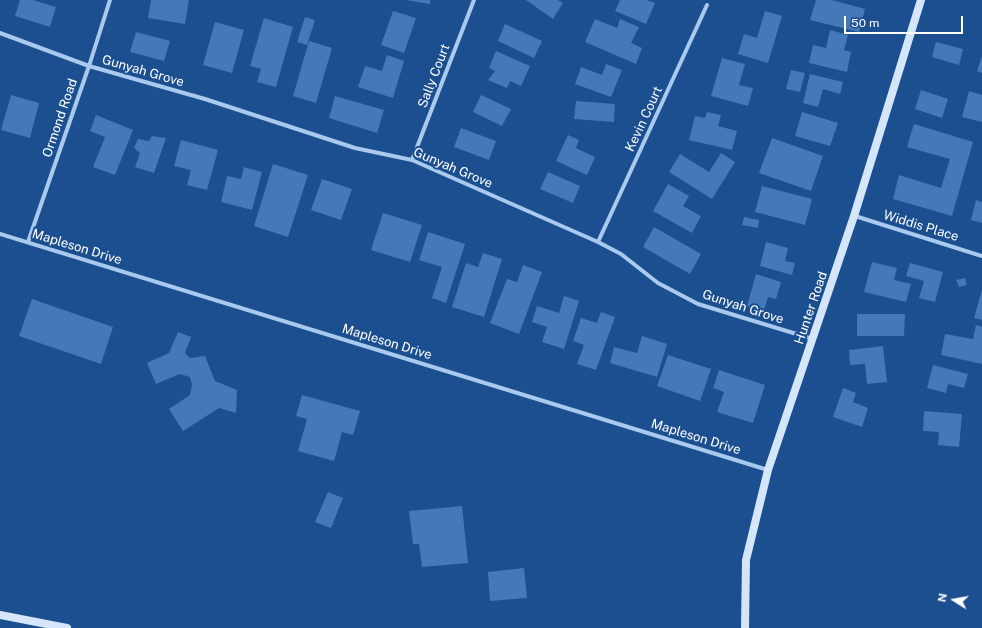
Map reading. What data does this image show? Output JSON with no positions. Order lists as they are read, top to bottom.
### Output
{
  "streets": {
    "street": [
      "Gunyah Grove",
      "Sally Court",
      "Ormond Road",
      "Kevin Court",
      "Widdis Place",
      "Mapleson Drive",
      "Hunter Road"
    ]
  },
  "crossings": [
    ["Gunyah Grove", "Sally Court"],
    ["Gunyah Grove", "Ormond Road"],
    ["Gunyah Grove", "Kevin Court"],
    ["Gunyah Grove", "Hunter Road"],
    ["Ormond Road", "Mapleson Drive"],
    ["Widdis Place", "Hunter Road"],
    ["Mapleson Drive", "Hunter Road"]
  ],
  "scale_bar": "50 m",
  "north": "left"
}
